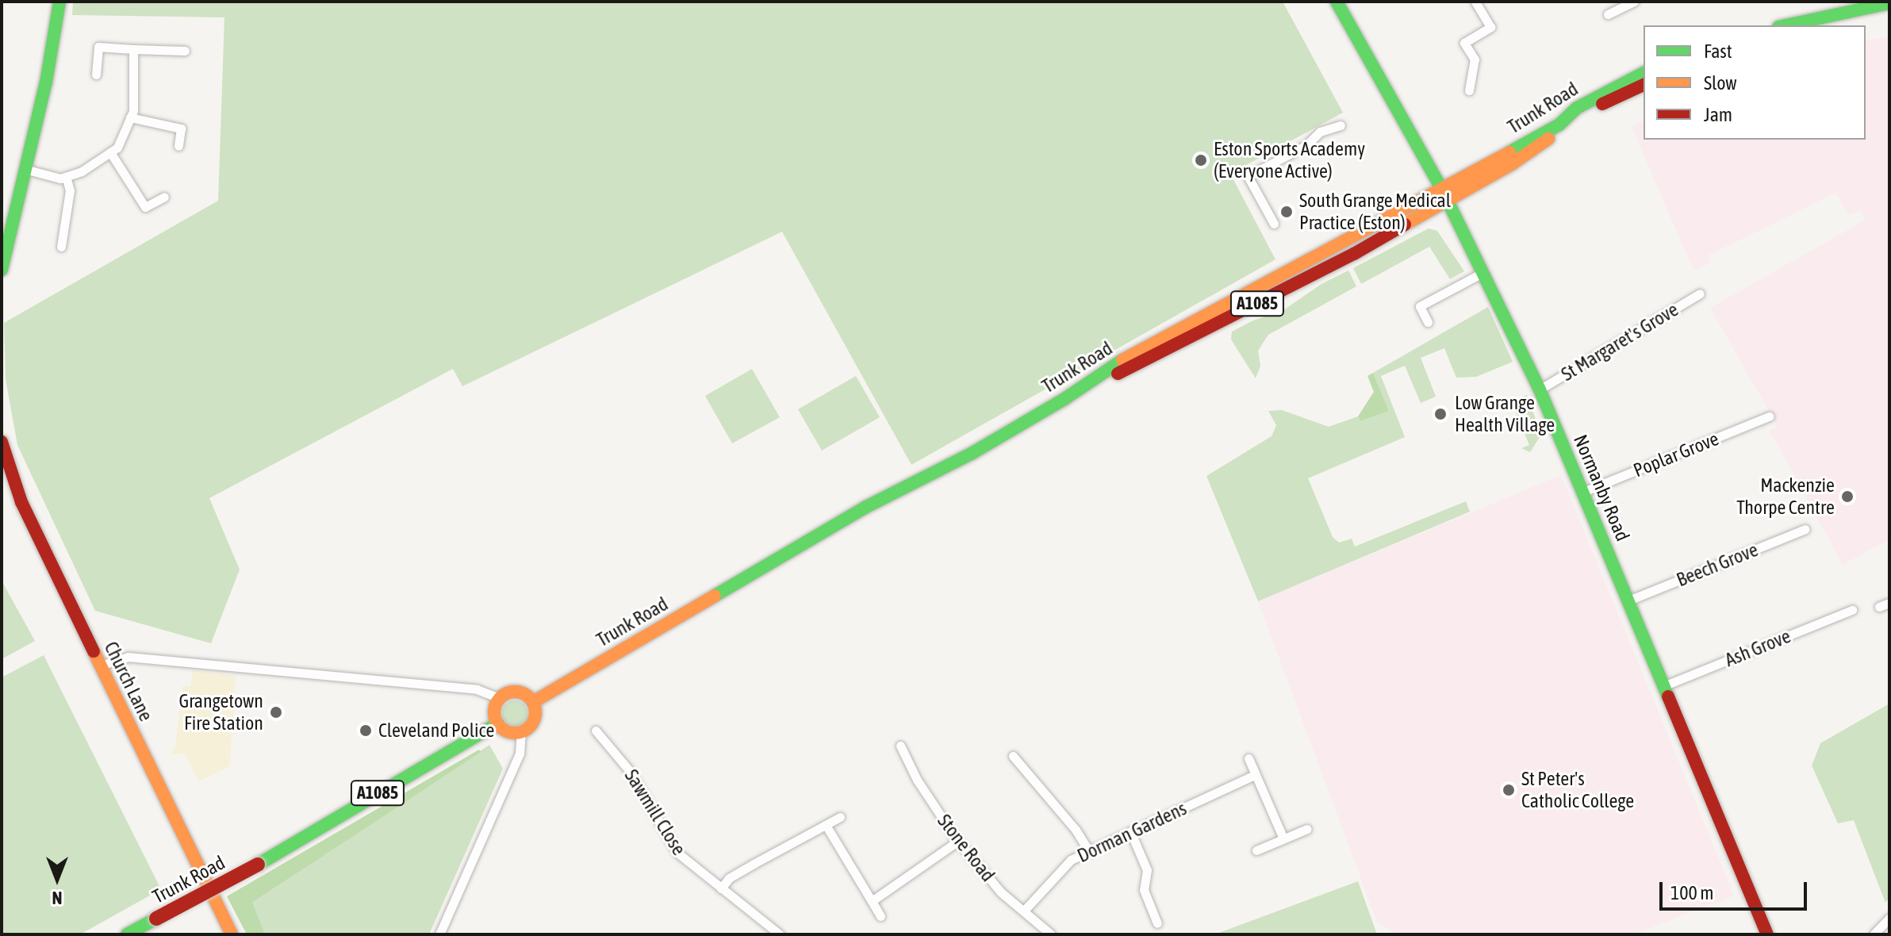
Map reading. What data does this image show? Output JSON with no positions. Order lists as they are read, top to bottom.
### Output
{
  "streets": {
    "main road": [
      "Trunk Road",
      "A1085",
      "Normanby Road",
      "Church Lane"
    ],
    "street": [
      "St Margaret's Grove",
      "Poplar Grove",
      "Beech Grove",
      "Ash Grove",
      "Sawmill Close",
      "Dorman Gardens",
      "Stone Road"
    ]
  },
  "crossings": [
    ["Trunk Road", "A1085"],
    ["Trunk Road", "Normanby Road"],
    ["A1085", "Normanby Road"],
    ["St Margaret's Grove", "Normanby Road"],
    ["Poplar Grove", "Normanby Road"],
    ["Normanby Road", "Beech Grove"],
    ["Normanby Road", "Ash Grove"],
    ["Dorman Gardens", "Stone Road"]
  ],
  "places": [
    "Eston Sports Academy (Everyone Active)",
    "South Grange Medical Practice (Eston)",
    "Low Grange Health Village",
    "Mackenzie Thorpe Centre",
    "Grangetown Fire Station",
    "Cleveland Police",
    "St Peter's Catholic College"
  ],
  "legend": ["Fast", "Slow", "Jam"],
  "scale_bar": "100 m",
  "north": "bottom"
}
